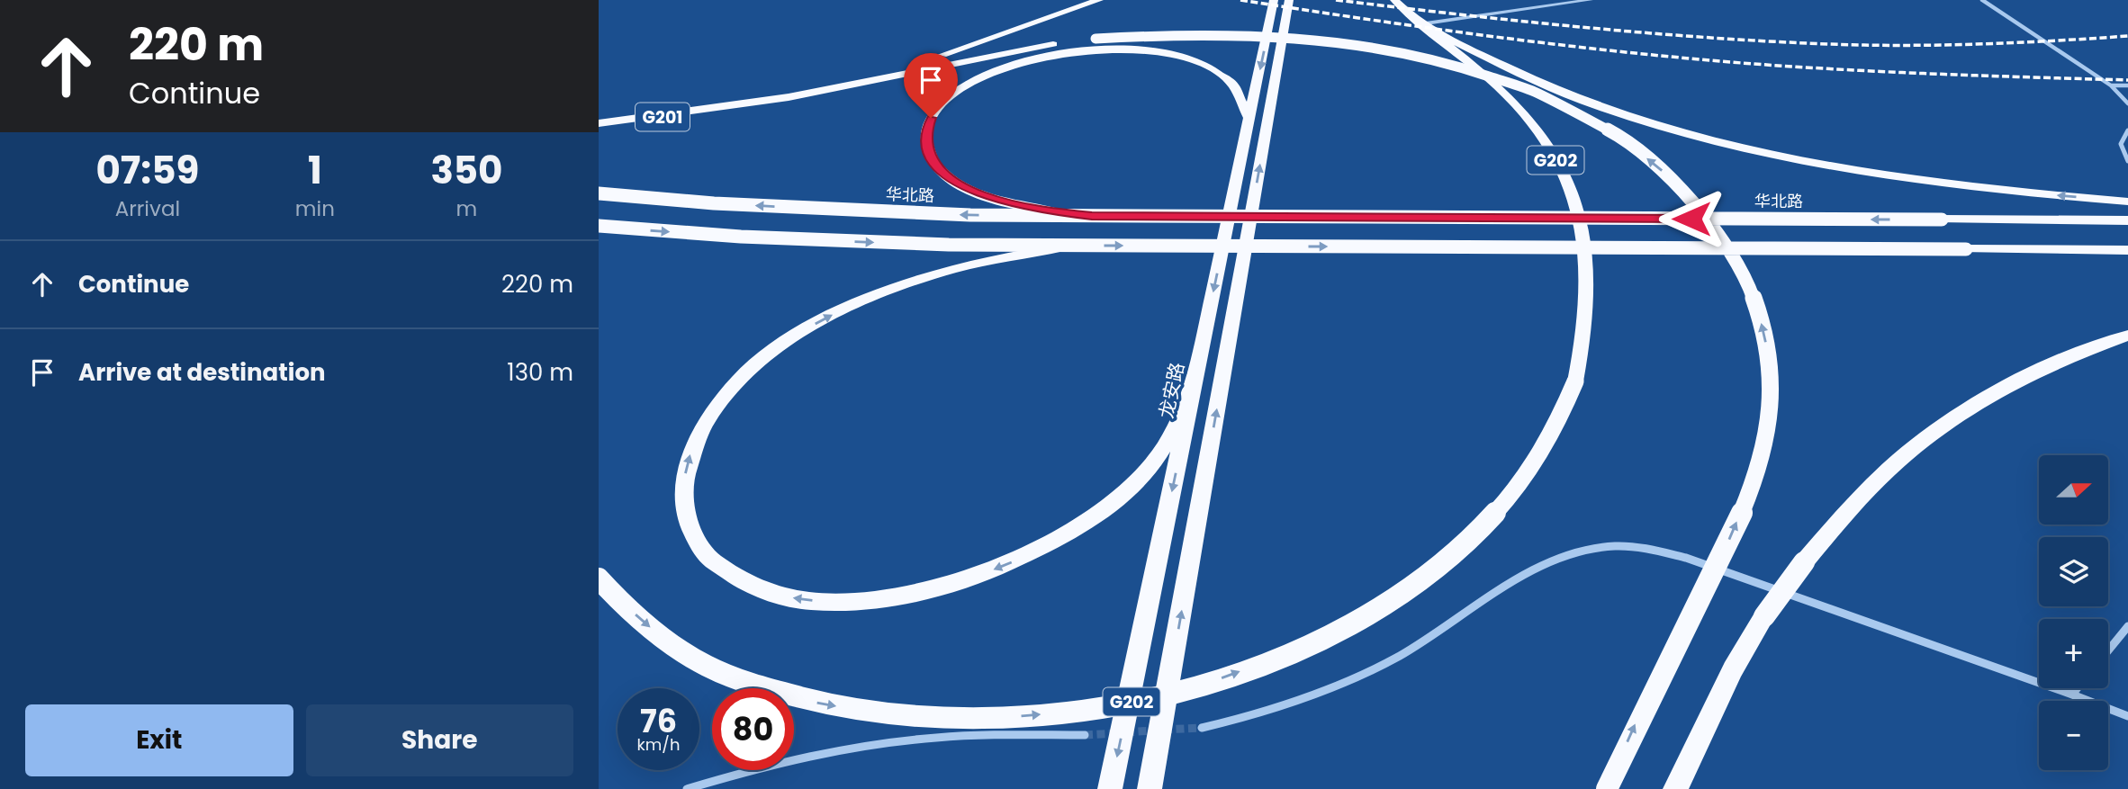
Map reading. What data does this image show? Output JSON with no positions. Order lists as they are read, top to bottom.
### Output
{
  "streets": {
    "highway": [
      "G201",
      "G202",
      "华北路",
      "龙安路"
    ]
  },
  "north": "right",
  "page": {
    "turn": ["220 m", "Continue"],
    "eta": [
      "07:59",
      "Arrival",
      "1",
      "min",
      "350",
      "m"
    ],
    "list": [
      {
        "name": "Continue",
        "value": "220 m"
      },
      {
        "name": "Arrive at destination",
        "value": "130 m"
      }
    ],
    "map_buttons": ["+", "−"],
    "speed": "76 km/h",
    "limit": "80",
    "buttons": ["Exit", "Share"]
  }
}
